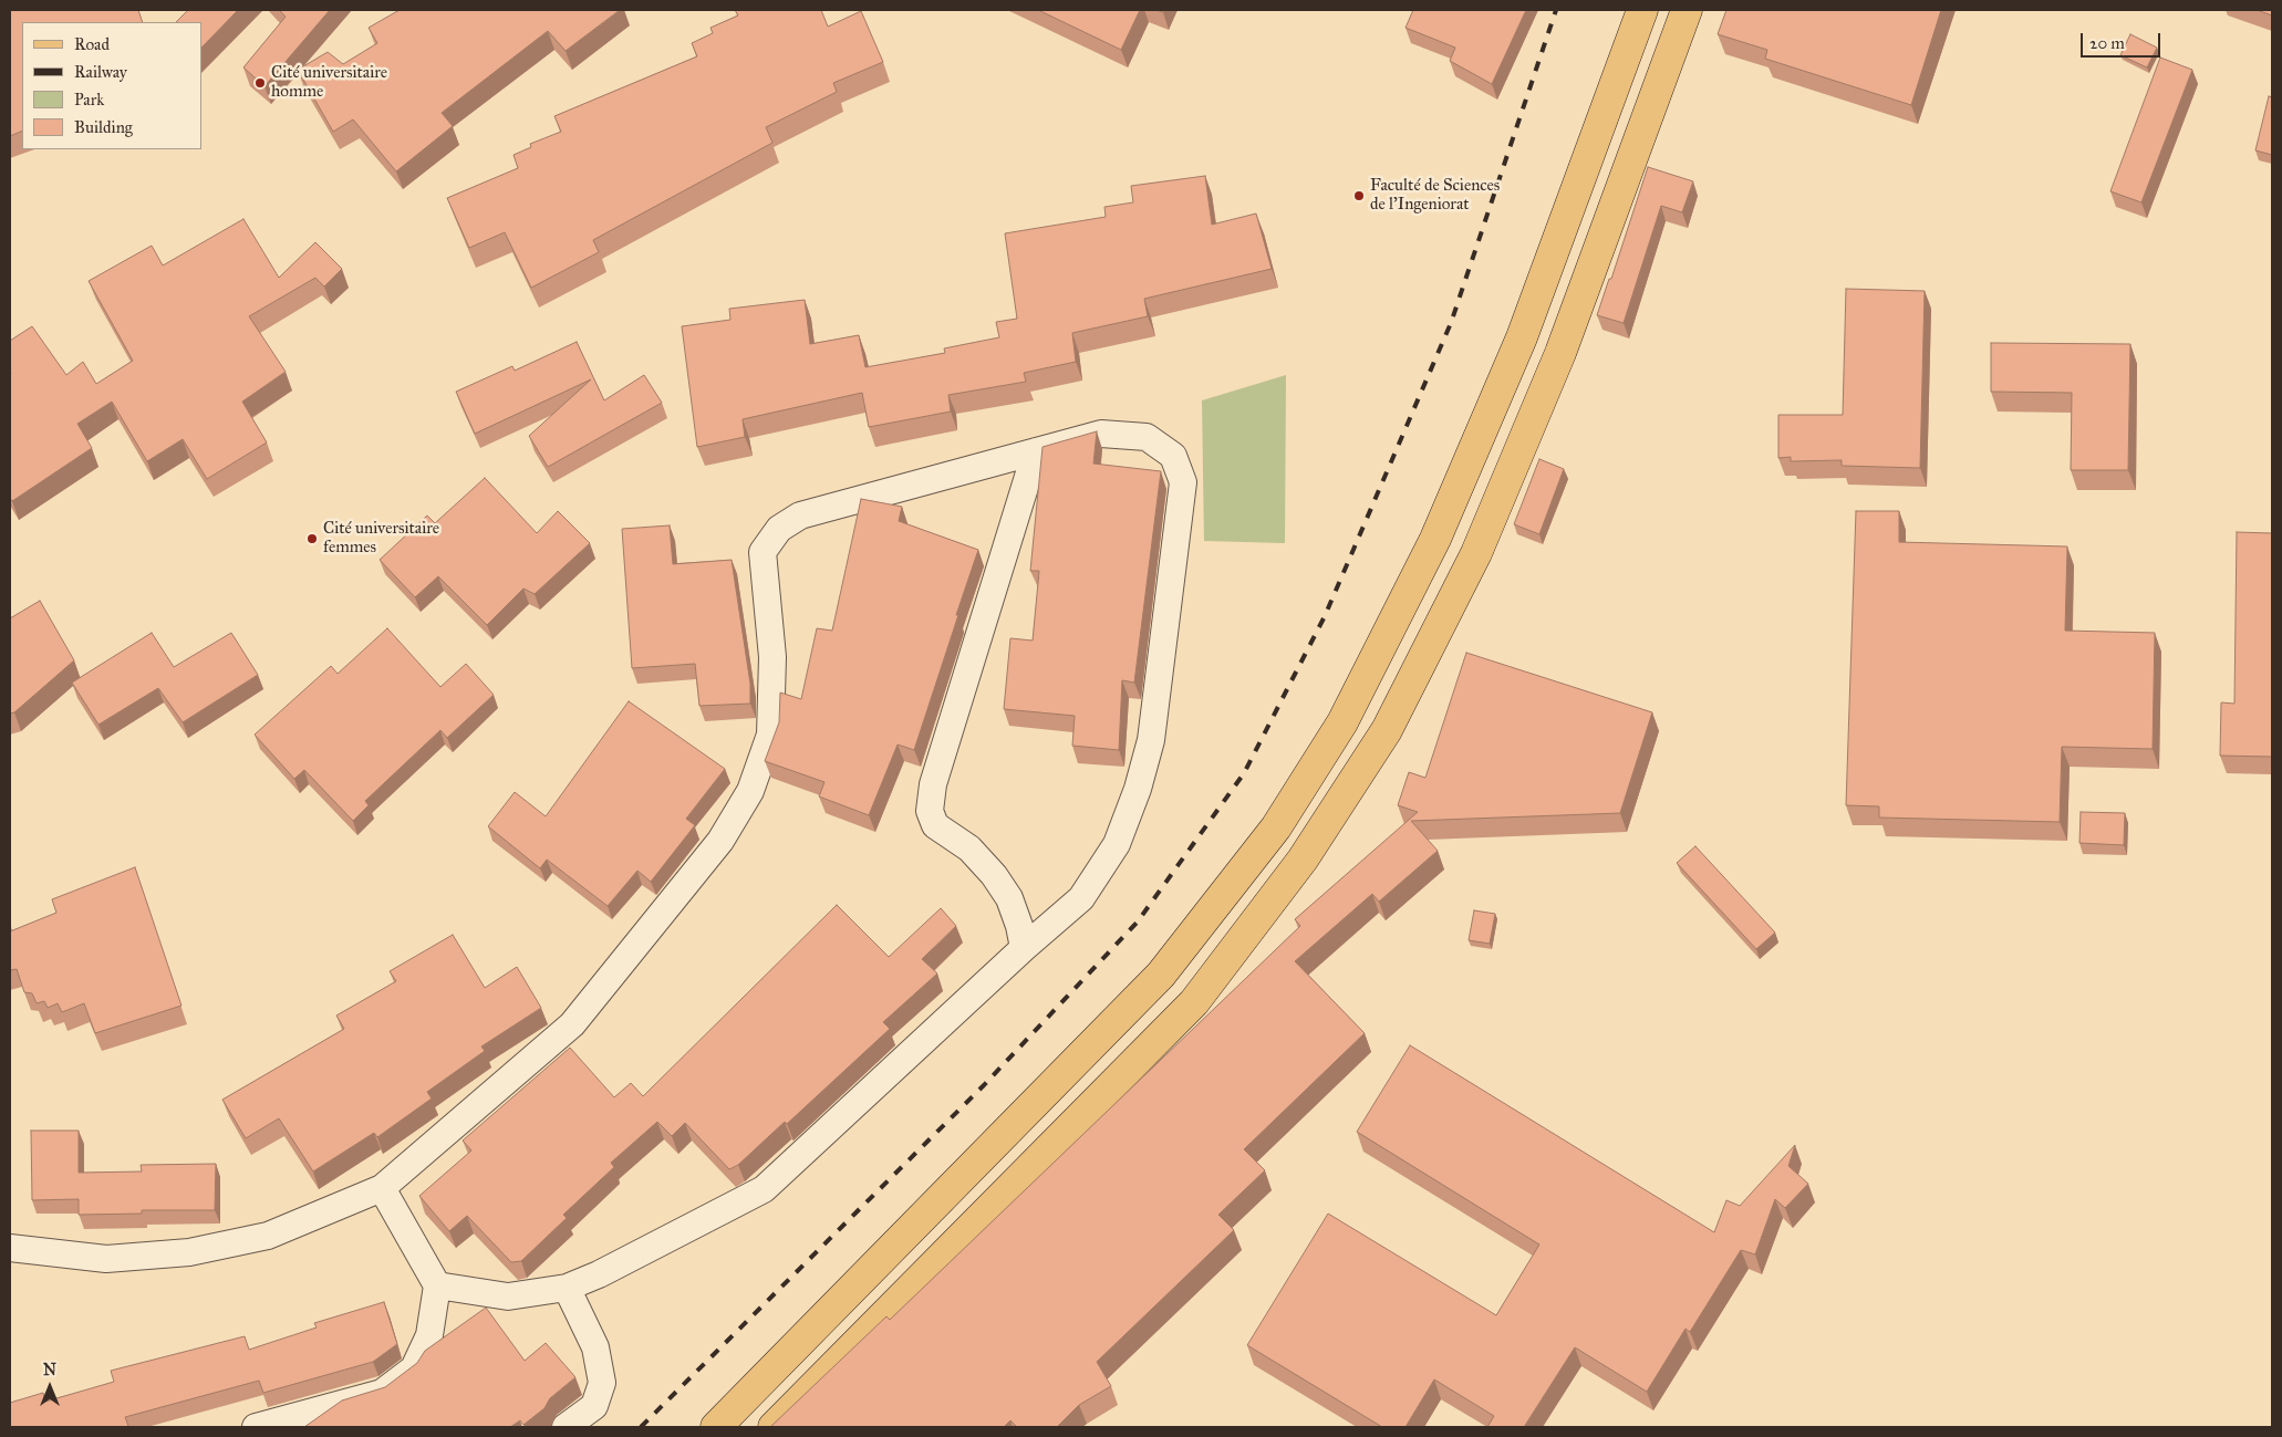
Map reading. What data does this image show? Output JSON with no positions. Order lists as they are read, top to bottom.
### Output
{
  "places": ["Cité universitaire homme", "Faculté de Sciences de l'Ingeniorat", "Cité universitaire femmes"],
  "legend": [
    "Road",
    "Railway",
    "Park",
    "Building"
  ],
  "scale_bar": "20 m",
  "north": "top"
}
